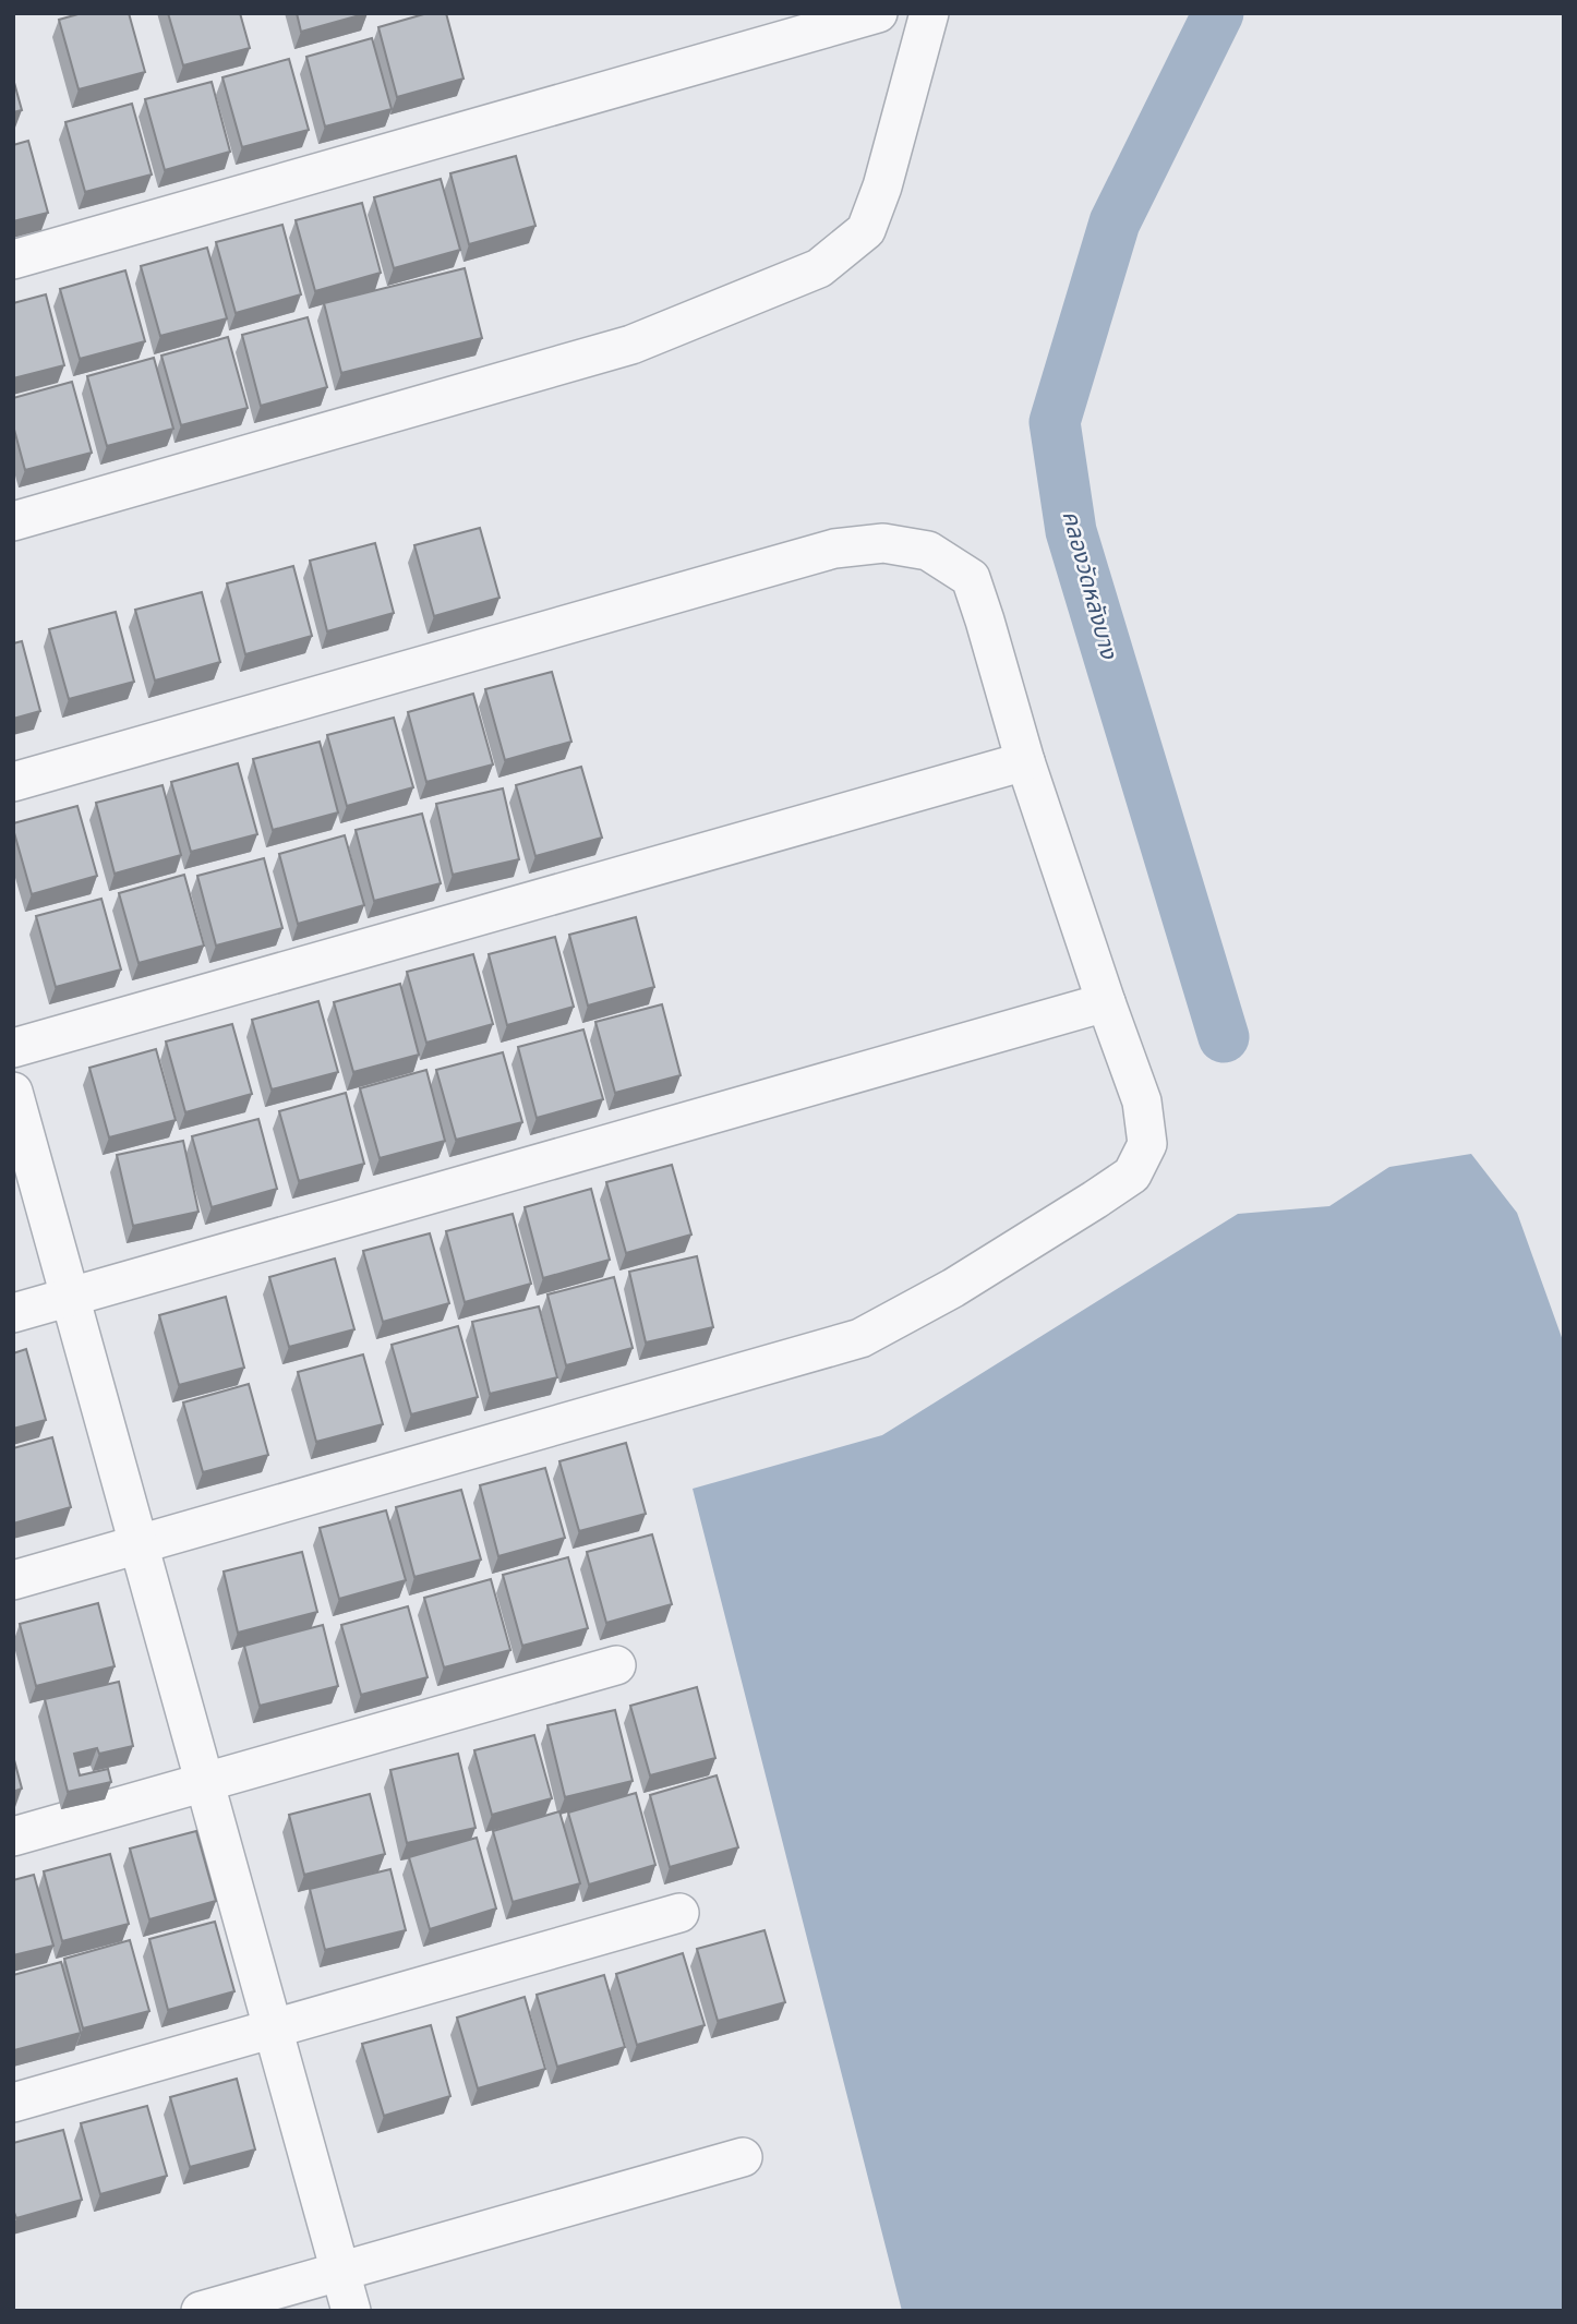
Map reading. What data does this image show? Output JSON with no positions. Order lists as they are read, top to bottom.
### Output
{
  "water": ["คลองวัดหลังบาง"]
}
